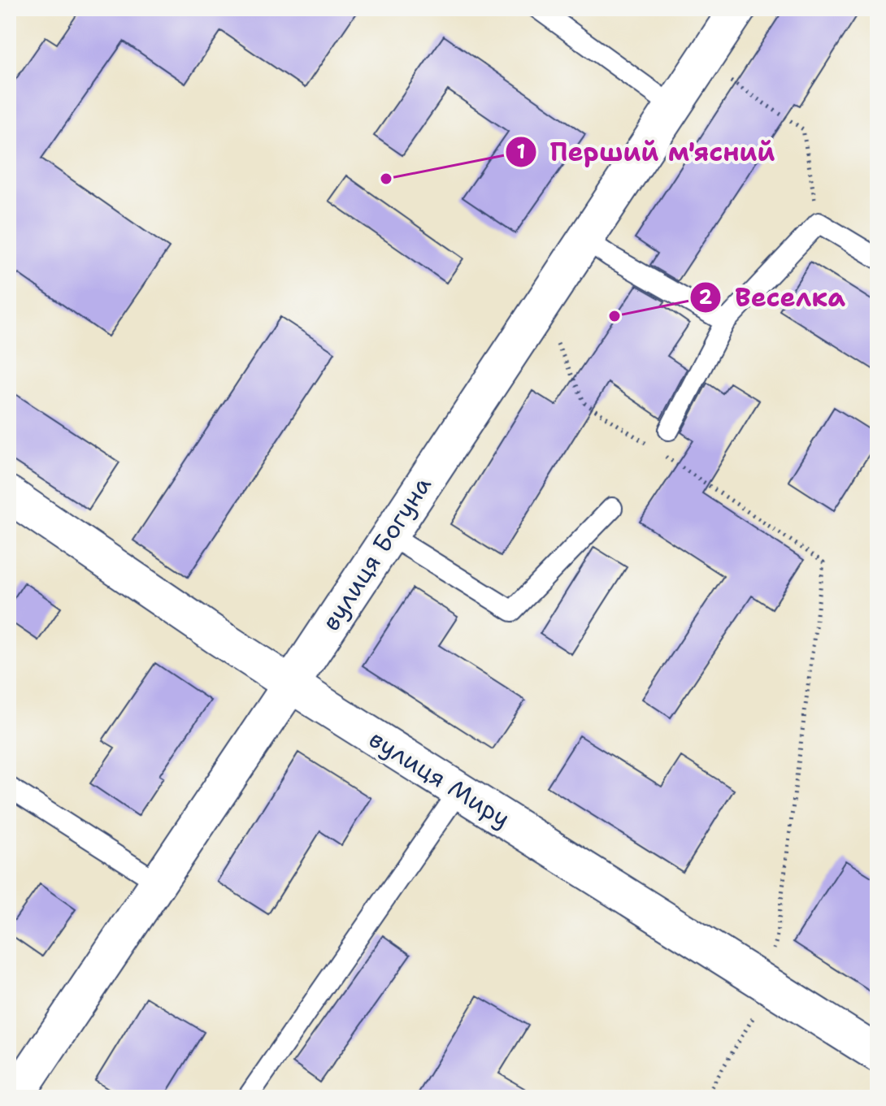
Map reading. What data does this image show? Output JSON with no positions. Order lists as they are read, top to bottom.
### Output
{
  "streets": {
    "main road": ["вулиця Богуна", "вулиця Миру"]
  },
  "crossings": [
    ["вулиця Богуна", "вулиця Миру"]
  ],
  "places": ["Перший м'ясний", "Веселка"]
}
